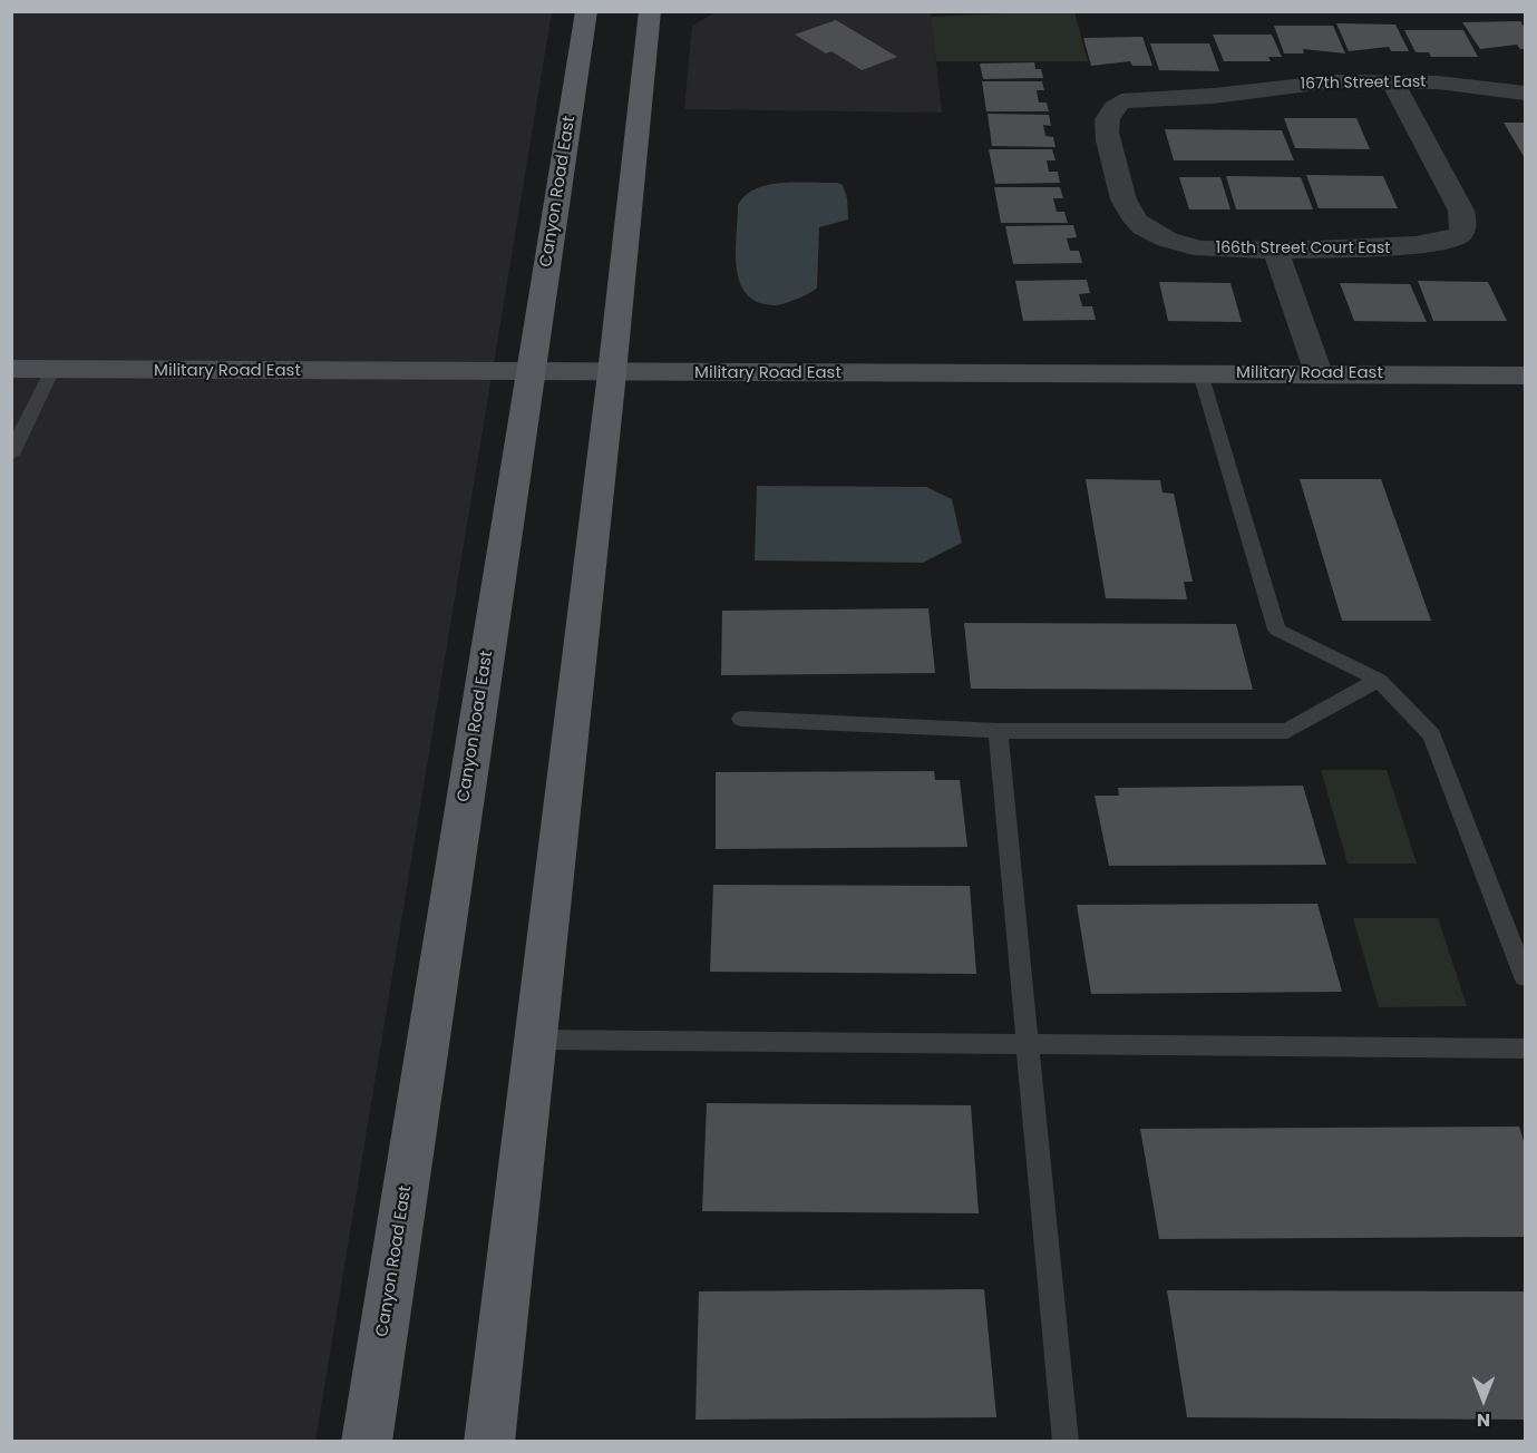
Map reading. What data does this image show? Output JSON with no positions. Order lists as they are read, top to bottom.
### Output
{
  "streets": {
    "main road": ["Canyon Road East"],
    "street": ["167th Street East", "166th Street Court East", "Military Road East"]
  },
  "crossings": [
    ["167th Street East", "166th Street Court East"],
    ["Canyon Road East", "Military Road East"]
  ],
  "north": "bottom"
}
